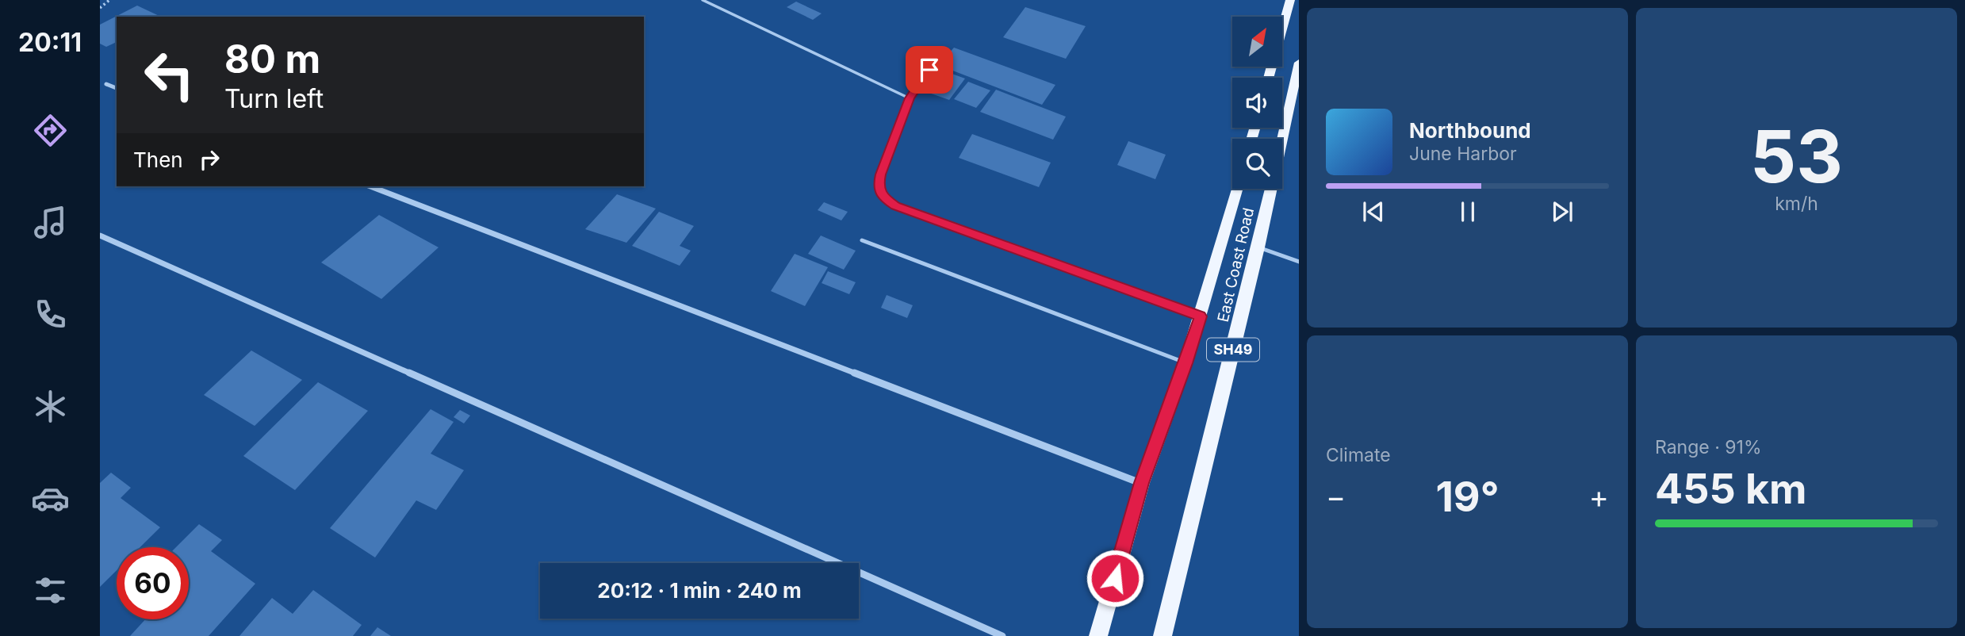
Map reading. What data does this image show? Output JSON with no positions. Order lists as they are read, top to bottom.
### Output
{
  "streets": {
    "main road": ["East Coast Road", "SH49"]
  },
  "north": "top right",
  "page": {
    "tabs": "20:11",
    "tile": [
      ["53", "km/h"],
      "Climate",
      ["Range · 91%", "455 km"]
    ],
    "turn": ["80 m", "Turn left"],
    "song": ["Northbound", "June Harbor"],
    "then": "Then",
    "heat": ["−", "19°", "+"],
    "limit": "60",
    "trip": "20:12 · 1 min · 240 m"
  }
}
